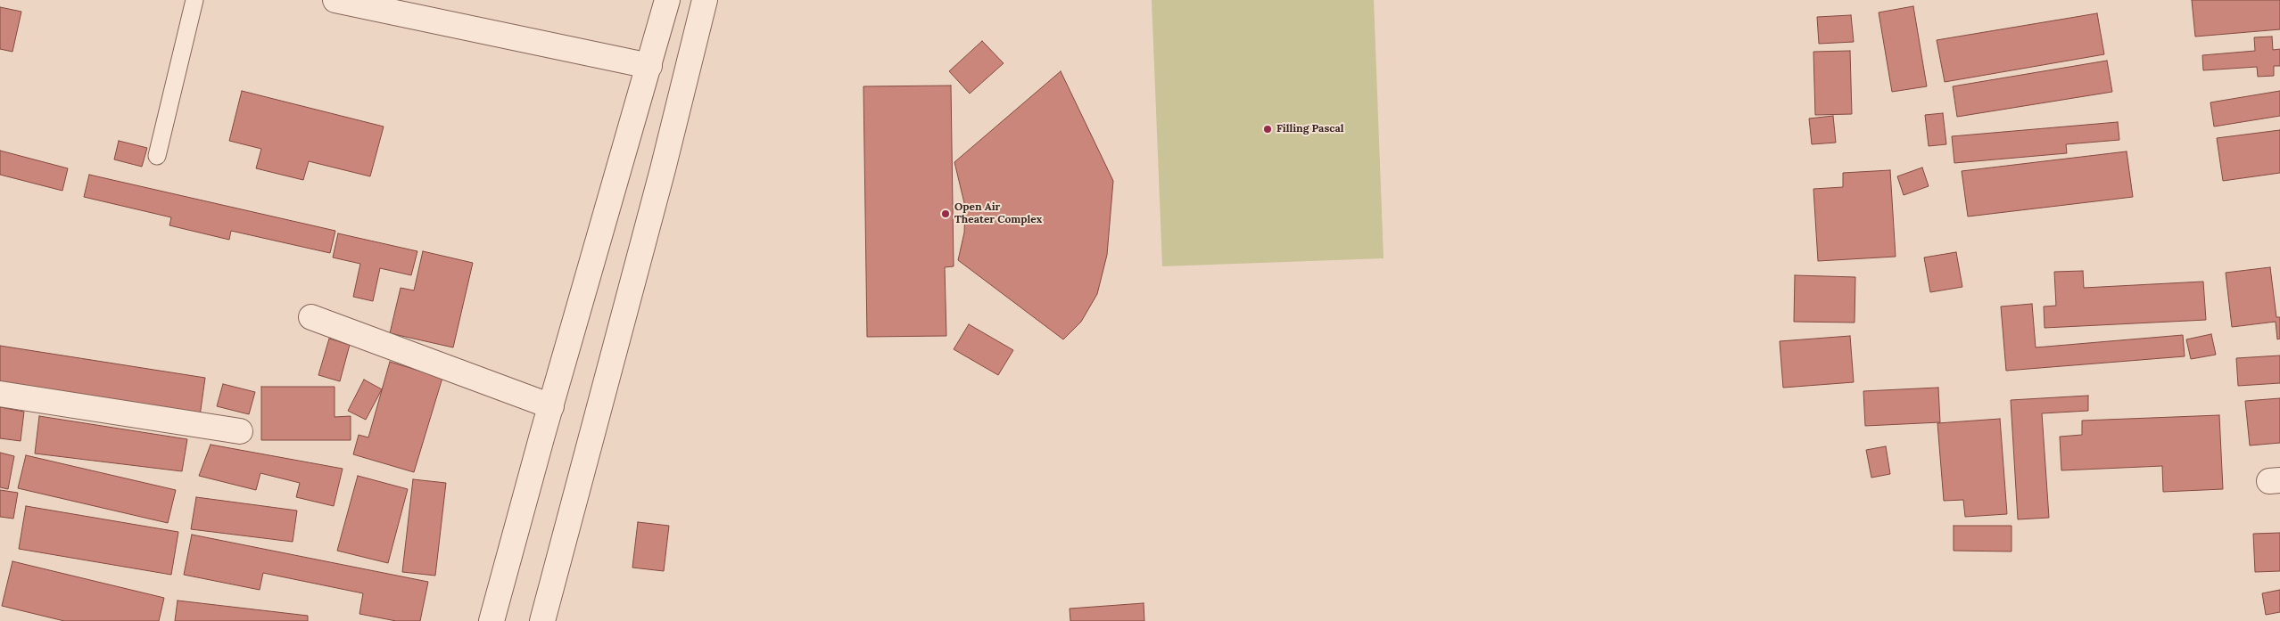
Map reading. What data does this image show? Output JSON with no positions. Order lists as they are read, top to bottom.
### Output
{
  "places": ["Filling Pascal", "Open Air Theater Complex"]
}
